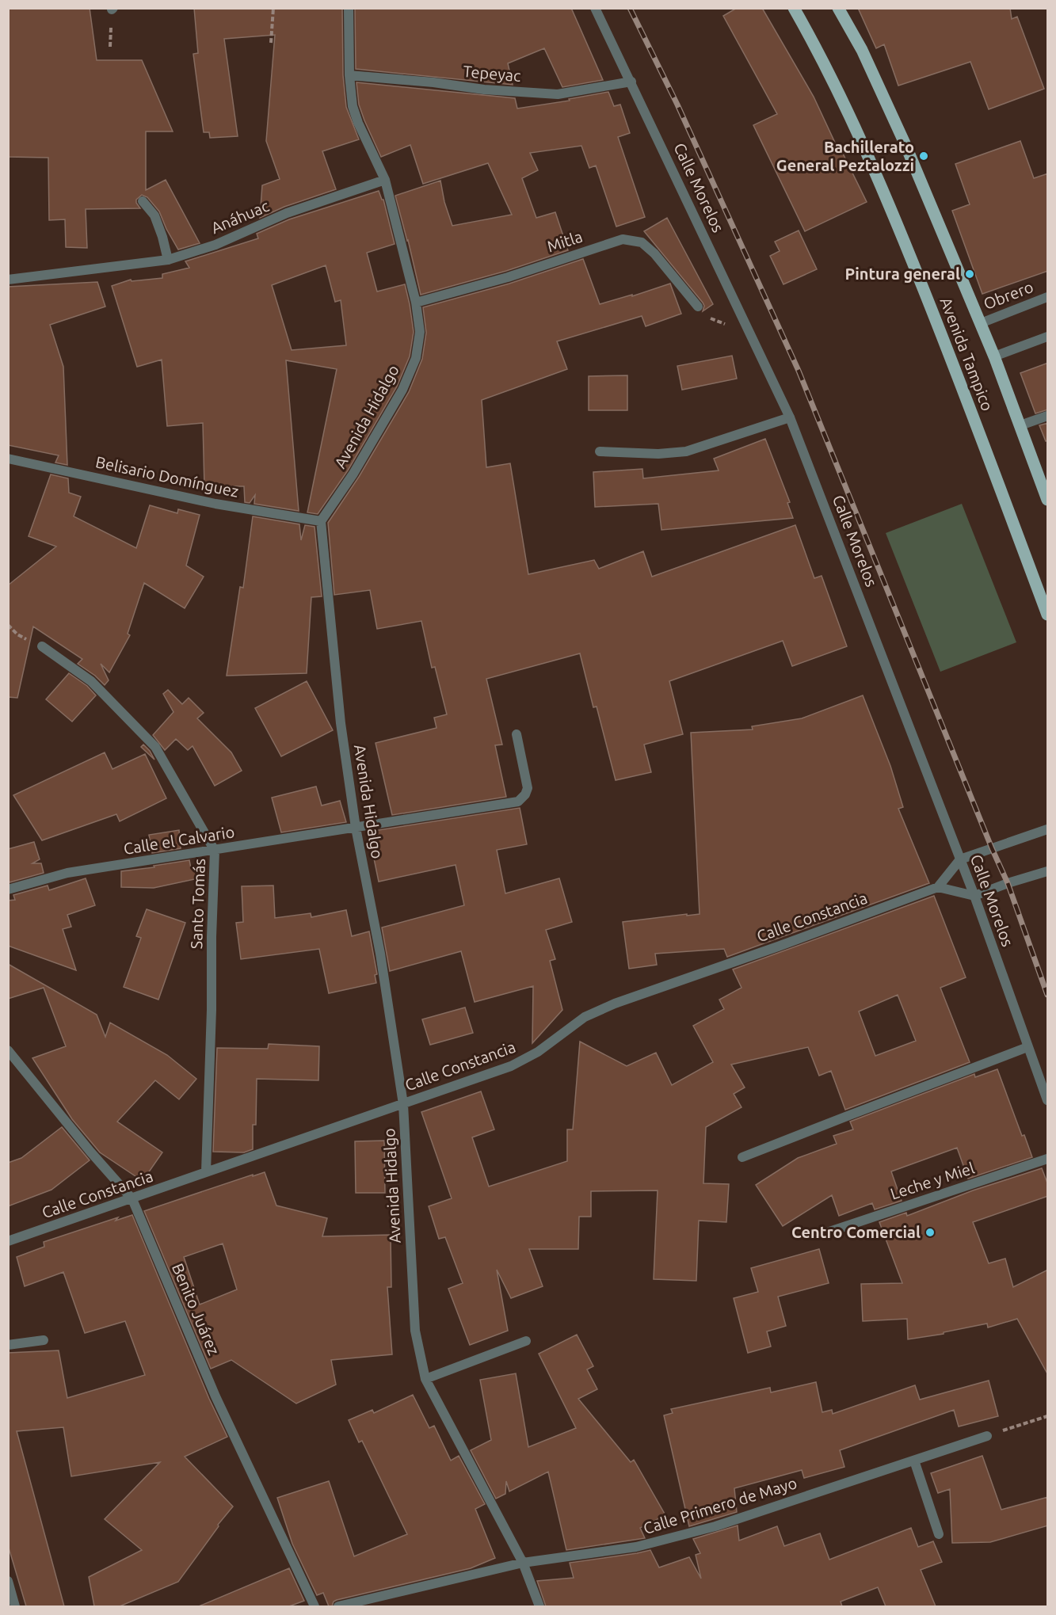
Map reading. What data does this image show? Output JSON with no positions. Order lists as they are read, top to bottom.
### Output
{
  "streets": {
    "main road": ["Avenida Tampico"],
    "street": [
      "Tepeyac",
      "Calle Morelos",
      "Anáhuac",
      "Mitla",
      "Obrero",
      "Avenida Hidalgo",
      "Belisario Domínguez",
      "Calle el Calvario",
      "Santo Tomás",
      "Calle Constancia",
      "Leche y Miel",
      "Benito Juárez",
      "Calle Primero de Mayo"
    ]
  },
  "crossings": [
    ["Tepeyac", "Calle Morelos"],
    ["Tepeyac", "Avenida Hidalgo"],
    ["Anáhuac", "Avenida Hidalgo"],
    ["Mitla", "Avenida Hidalgo"],
    ["Obrero", "Avenida Tampico"],
    ["Avenida Hidalgo", "Belisario Domínguez"],
    ["Avenida Hidalgo", "Calle el Calvario"],
    ["Avenida Hidalgo", "Calle Constancia"],
    ["Avenida Hidalgo", "Calle Primero de Mayo"],
    ["Calle el Calvario", "Santo Tomás"],
    ["Santo Tomás", "Calle Constancia"],
    ["Calle Constancia", "Benito Juárez"]
  ],
  "places": ["Bachillerato General Peztalozzi", "Pintura general", "Centro Comercial"]
}
